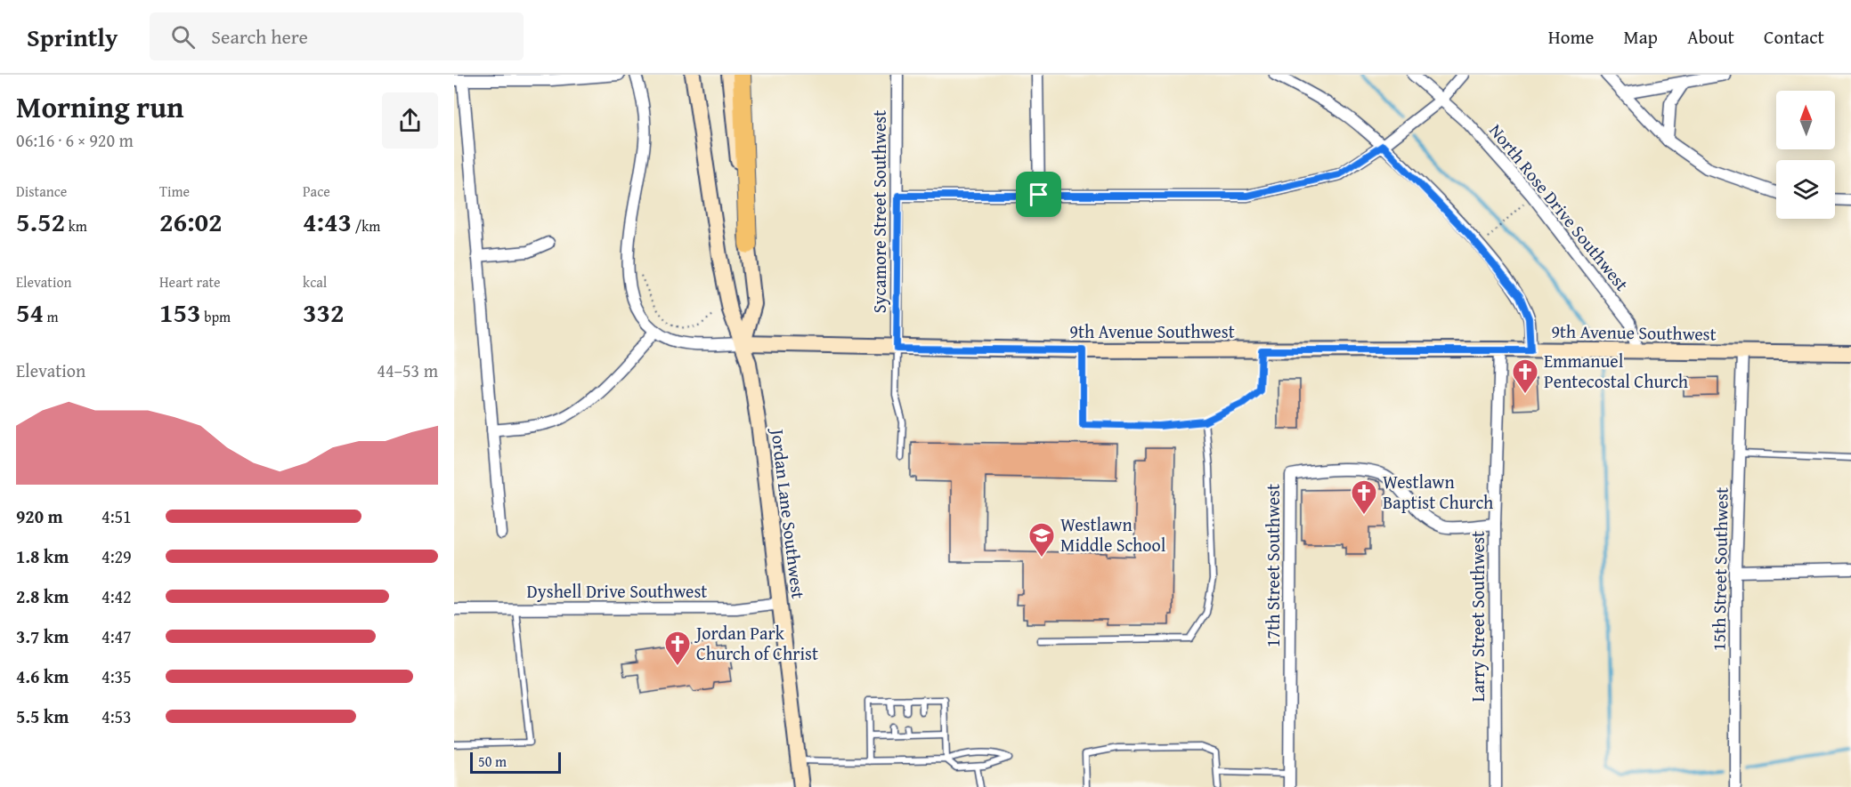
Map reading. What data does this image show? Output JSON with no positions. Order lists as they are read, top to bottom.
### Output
{
  "streets": {
    "street": [
      "North Rose Drive Southwest",
      "Sycamore Street Southwest",
      "9th Avenue Southwest",
      "Jordan Lane Southwest",
      "17th Street Southwest",
      "15th Street Southwest",
      "Dyshell Drive Southwest",
      "Larry Street Southwest"
    ]
  },
  "crossings": [
    ["North Rose Drive Southwest", "9th Avenue Southwest"],
    ["Sycamore Street Southwest", "9th Avenue Southwest"],
    ["9th Avenue Southwest", "Jordan Lane Southwest"],
    ["9th Avenue Southwest", "15th Street Southwest"],
    ["9th Avenue Southwest", "Larry Street Southwest"],
    ["Jordan Lane Southwest", "Dyshell Drive Southwest"],
    ["17th Street Southwest", "Larry Street Southwest"]
  ],
  "places": {
    "church": ["Emmanuel Pentecostal Church", "Westlawn Baptist Church", "Jordan Park Church of Christ"],
    "school or university": ["Westlawn Middle School"]
  },
  "scale_bar": "50 m",
  "north": "top",
  "page": {
    "header": "Sprintly",
    "search": "Search here",
    "nav": [
      "Home",
      "Map",
      "About",
      "Contact"
    ],
    "heading": ["Morning run", "06:16 · 6 × 920 m"],
    "stats": [
      ["Distance", "5.52 km"],
      ["Time", "26:02"],
      ["Pace", "4:43 /km"],
      ["Elevation", "54 m"],
      ["Heart rate", "153 bpm"],
      ["kcal", "332"]
    ],
    "chart": ["Elevation", "44–53 m"],
    "list": [
      {
        "name": "920 m",
        "note": "4:51"
      },
      {
        "name": "1.8 km",
        "note": "4:29"
      },
      {
        "name": "2.8 km",
        "note": "4:42"
      },
      {
        "name": "3.7 km",
        "note": "4:47"
      },
      {
        "name": "4.6 km",
        "note": "4:35"
      },
      {
        "name": "5.5 km",
        "note": "4:53"
      }
    ],
    "scale": "50 m"
  }
}
